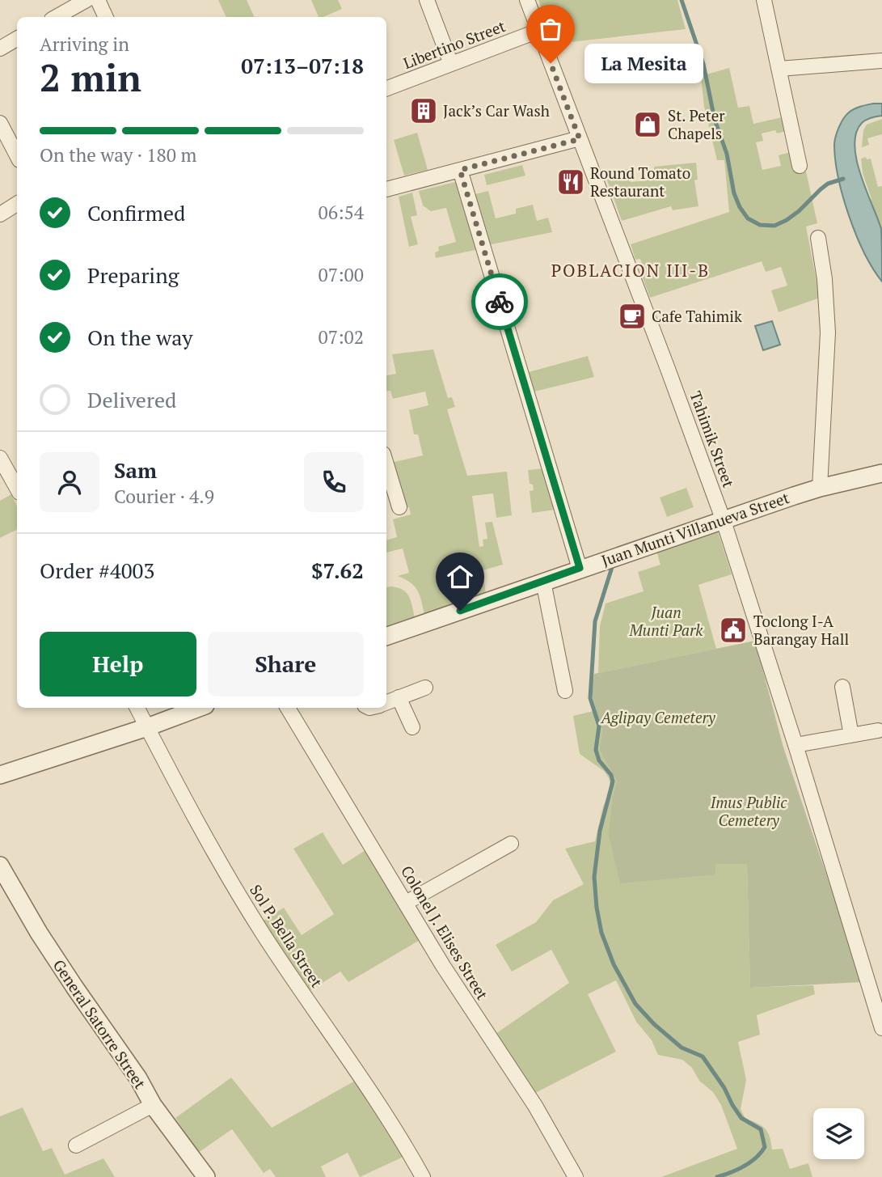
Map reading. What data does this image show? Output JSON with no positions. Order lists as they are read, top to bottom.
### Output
{
  "streets": {
    "street": [
      "Libertino Street",
      "Tahimik Street",
      "Juan Munti Villanueva Street",
      "Colonel J. Elises Street",
      "Sol P. Bella Street",
      "General Satorre Street"
    ]
  },
  "crossings": [
    ["Libertino Street", "Tahimik Street"],
    ["Tahimik Street", "Juan Munti Villanueva Street"]
  ],
  "districts": ["POBLACION III-B"],
  "parks": ["Juan Munti Park", "Aglipay Cemetery", "Imus Public Cemetery"],
  "places": {
    "other": ["La Mesita"],
    "building": ["Jack’s Car Wash"],
    "shop": ["St. Peter Chapels"],
    "restaurant": ["Round Tomato Restaurant"],
    "cafe": ["Cafe Tahimik"],
    "public building": ["Toclong I-A Barangay Hall"]
  },
  "page": {
    "heading": ["2 min", "Arriving in", "07:13–07:18"],
    "panel": [
      "Sam",
      "Courier · 4.9",
      "Order #4003",
      "$7.62"
    ],
    "bubble": "La Mesita",
    "bar": "On the way · 180 m",
    "list": [
      ["Confirmed", "06:54"],
      ["Preparing", "07:00"],
      ["On the way", "07:02"],
      "Delivered"
    ],
    "buttons": ["Help", "Share"]
  }
}
